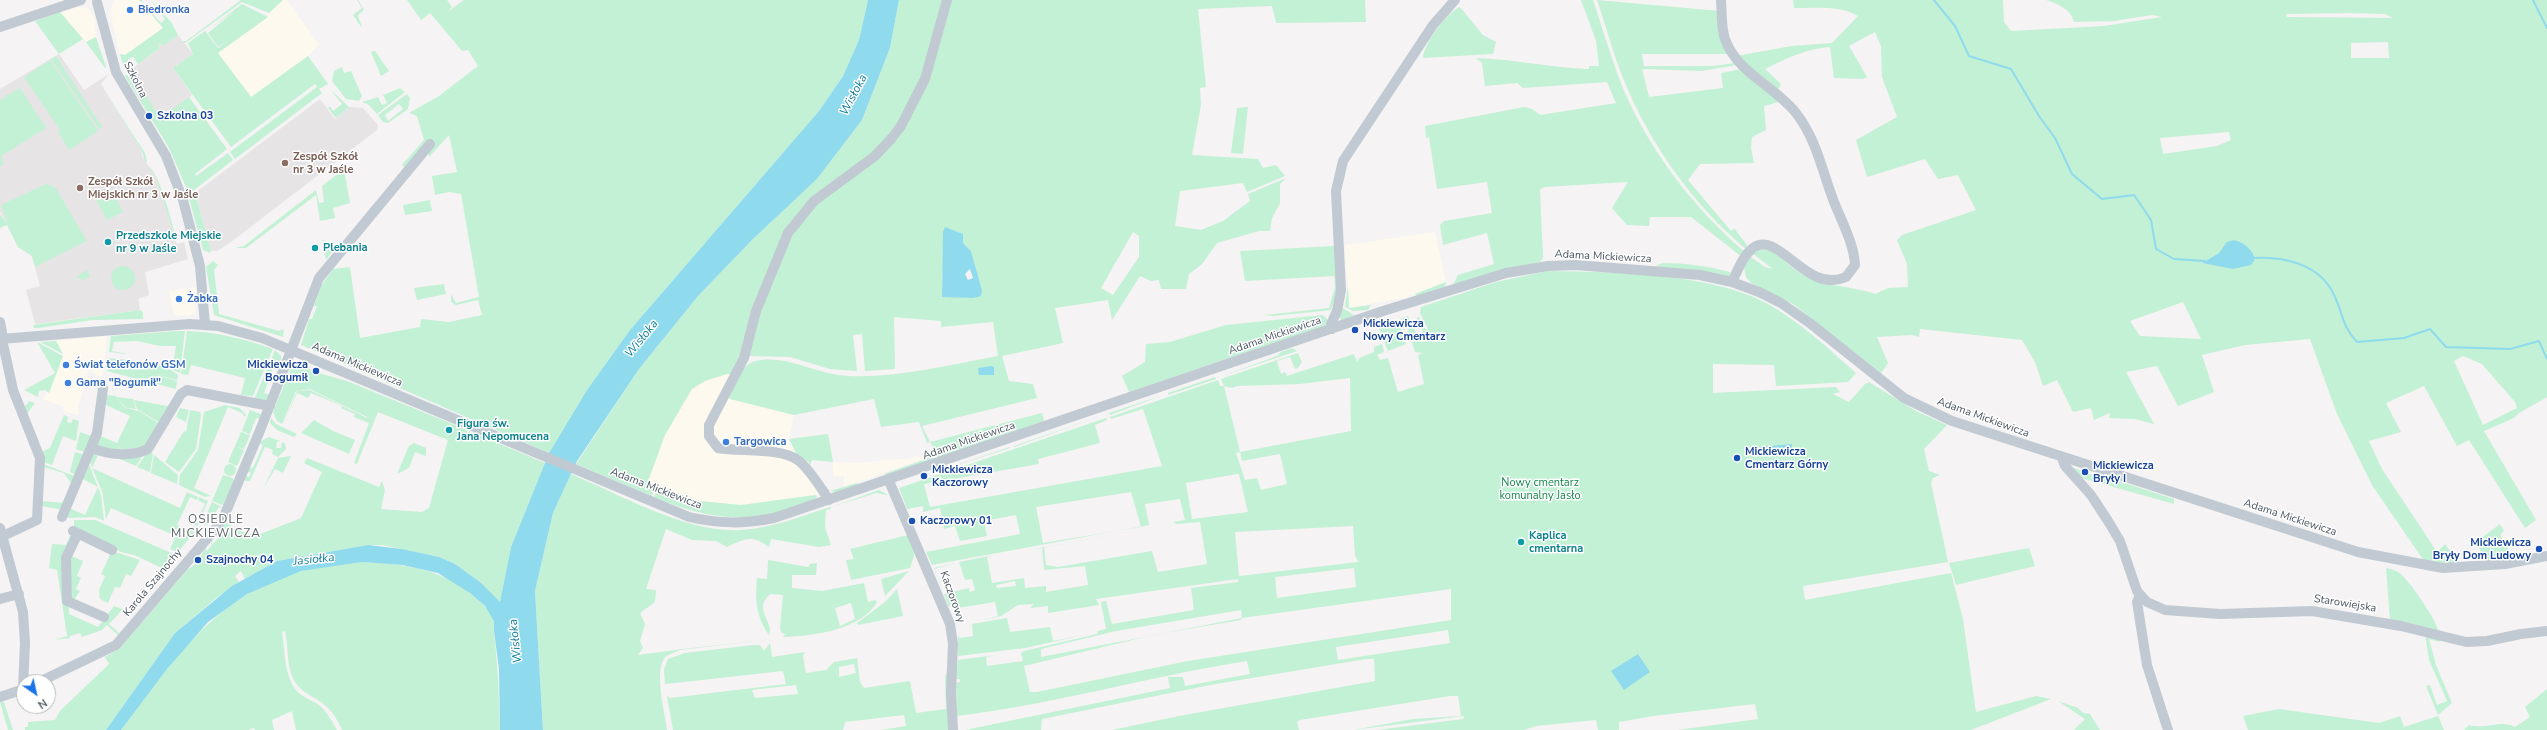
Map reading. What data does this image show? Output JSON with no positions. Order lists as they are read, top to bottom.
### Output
{
  "streets": {
    "street": [
      "Szkolna",
      "Adama Mickiewicza",
      "Karola Szajnochy",
      "Kaczorowy",
      "Starowiejska"
    ]
  },
  "crossings": [
    ["Szkolna", "Adama Mickiewicza"],
    ["Adama Mickiewicza", "Karola Szajnochy"],
    ["Adama Mickiewicza", "Kaczorowy"],
    ["Adama Mickiewicza", "Starowiejska"]
  ],
  "districts": ["OSIEDLE MICKIEWICZA"],
  "water": ["Wisłoka", "Jasiołka"],
  "parks": ["Nowy cmentarz komunalny Jasło"],
  "places": [
    "Biedronka",
    "Szkolna 03",
    "Zespół Szkół nr 3 w Jaśle",
    "Zespół Szkół Miejskich nr 3 w Jaśle",
    "Przedszkole Miejskie nr 9 w Jaśle",
    "Plebania",
    "Żabka",
    "Mickiewicza Nowy Cmentarz",
    "Świat telefonów GSM",
    "Mickiewicza Bogumił",
    "Gama \"Bogumił\"",
    "Figura św. Jana Nepomucena",
    "Targowica",
    "Mickiewicza Cmentarz Górny",
    "Mickiewicza Bryły I",
    "Mickiewicza Kaczorowy",
    "Kaczorowy 01",
    "Kaplica cmentarna",
    "Mickiewicza Bryły Dom Ludowy",
    "Szajnochy 04"
  ],
  "north": "bottom right"
}
